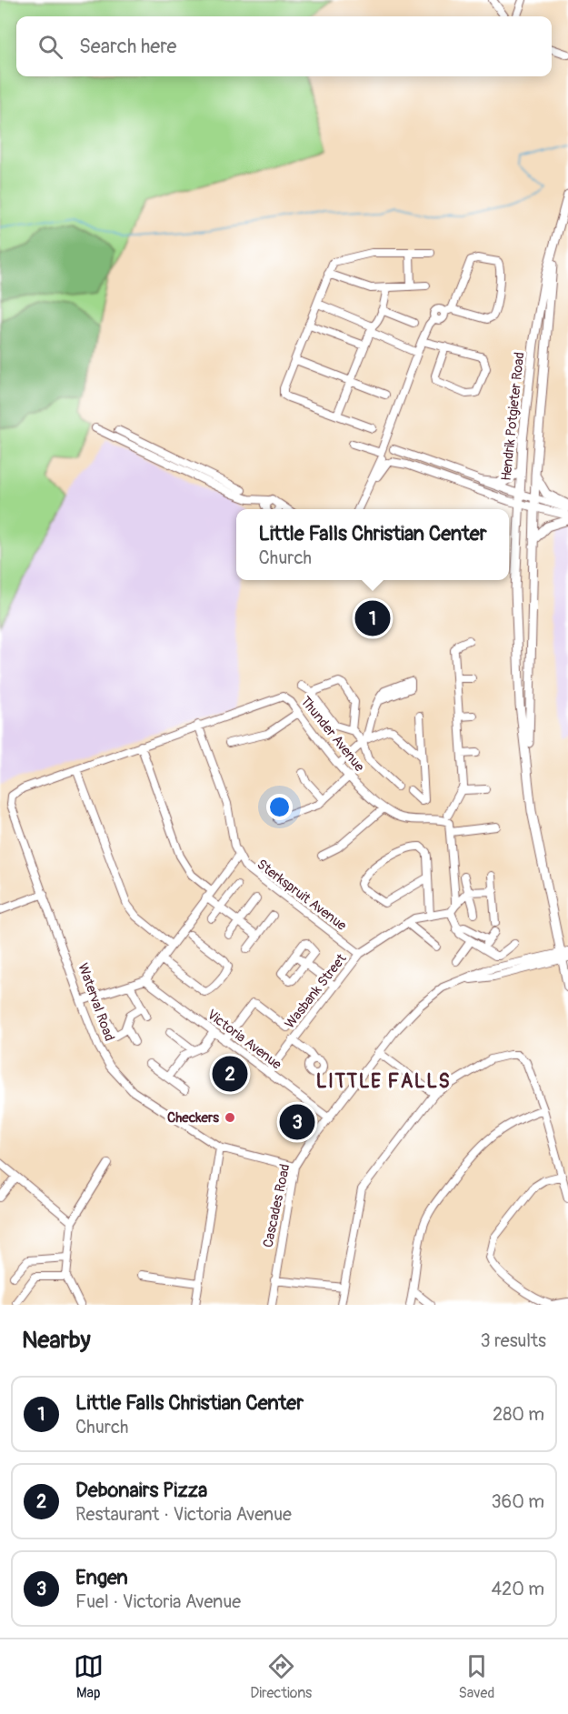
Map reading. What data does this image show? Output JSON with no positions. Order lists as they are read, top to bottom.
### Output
{
  "streets": {
    "main road": ["Hendrik Potgieter Road"],
    "street": [
      "Thunder Avenue",
      "Sterkspruit Avenue",
      "Wasbank Street",
      "Waterval Road",
      "Victoria Avenue",
      "Cascades Road"
    ]
  },
  "crossings": [
    ["Hendrik Potgieter Road", "Cascades Road"],
    ["Thunder Avenue", "Sterkspruit Avenue"],
    ["Thunder Avenue", "Waterval Road"],
    ["Sterkspruit Avenue", "Wasbank Street"],
    ["Wasbank Street", "Victoria Avenue"],
    ["Waterval Road", "Cascades Road"],
    ["Victoria Avenue", "Cascades Road"]
  ],
  "districts": ["LITTLE FALLS"],
  "places": ["Checkers"],
  "page": {
    "search": "Search here",
    "popup": ["Little Falls Christian Center", "Church"],
    "pins": ["1", "2", "3"],
    "heading": ["Nearby", "3 results"],
    "list": [
      {
        "mark": "1",
        "name": "Little Falls Christian Center",
        "note": "Church",
        "value": "280 m"
      },
      {
        "mark": "2",
        "name": "Debonairs Pizza",
        "note": "Restaurant · Victoria Avenue",
        "value": "360 m"
      },
      {
        "mark": "3",
        "name": "Engen",
        "note": "Fuel · Victoria Avenue",
        "value": "420 m"
      }
    ],
    "nav": ["Map", "Directions", "Saved"]
  }
}
